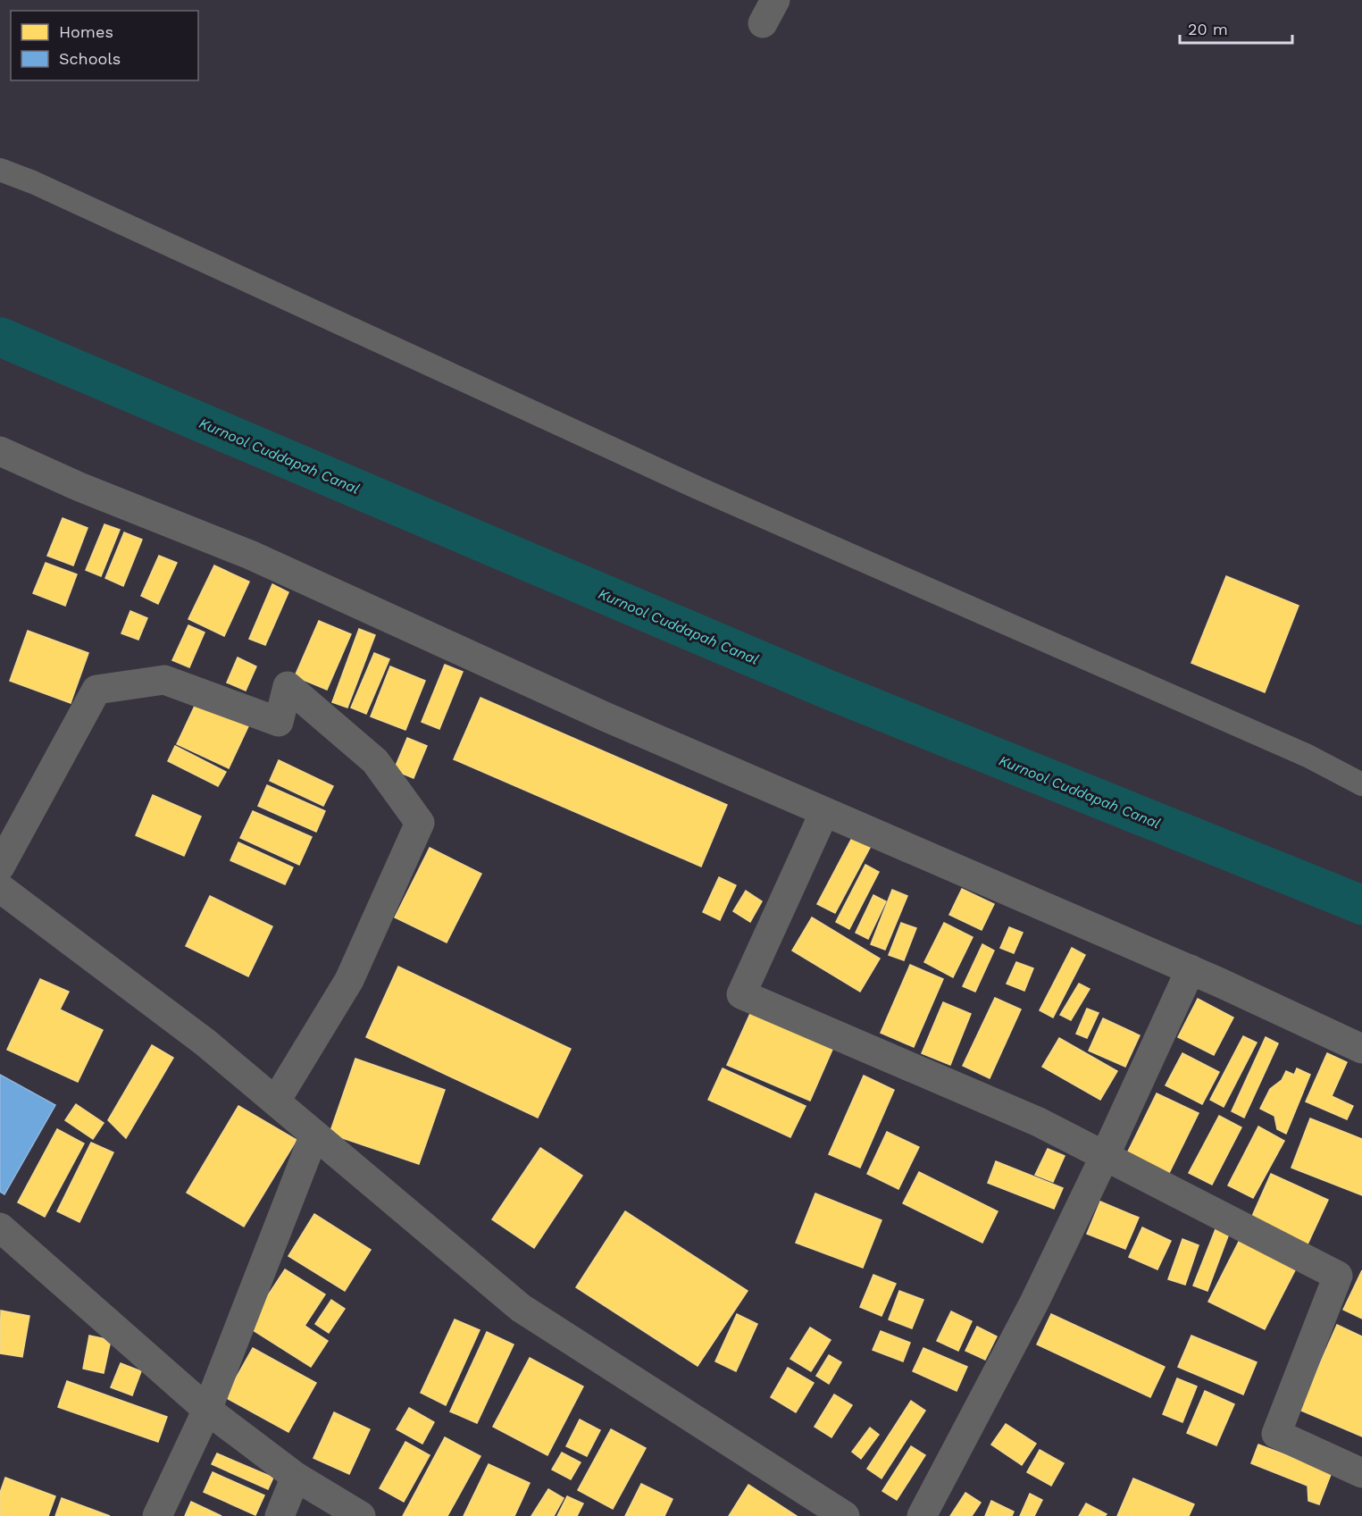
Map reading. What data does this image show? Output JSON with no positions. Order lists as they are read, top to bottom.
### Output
{
  "water": ["Kurnool Cuddapah Canal"],
  "legend": ["Homes", "Schools"],
  "scale_bar": "20 m"
}
